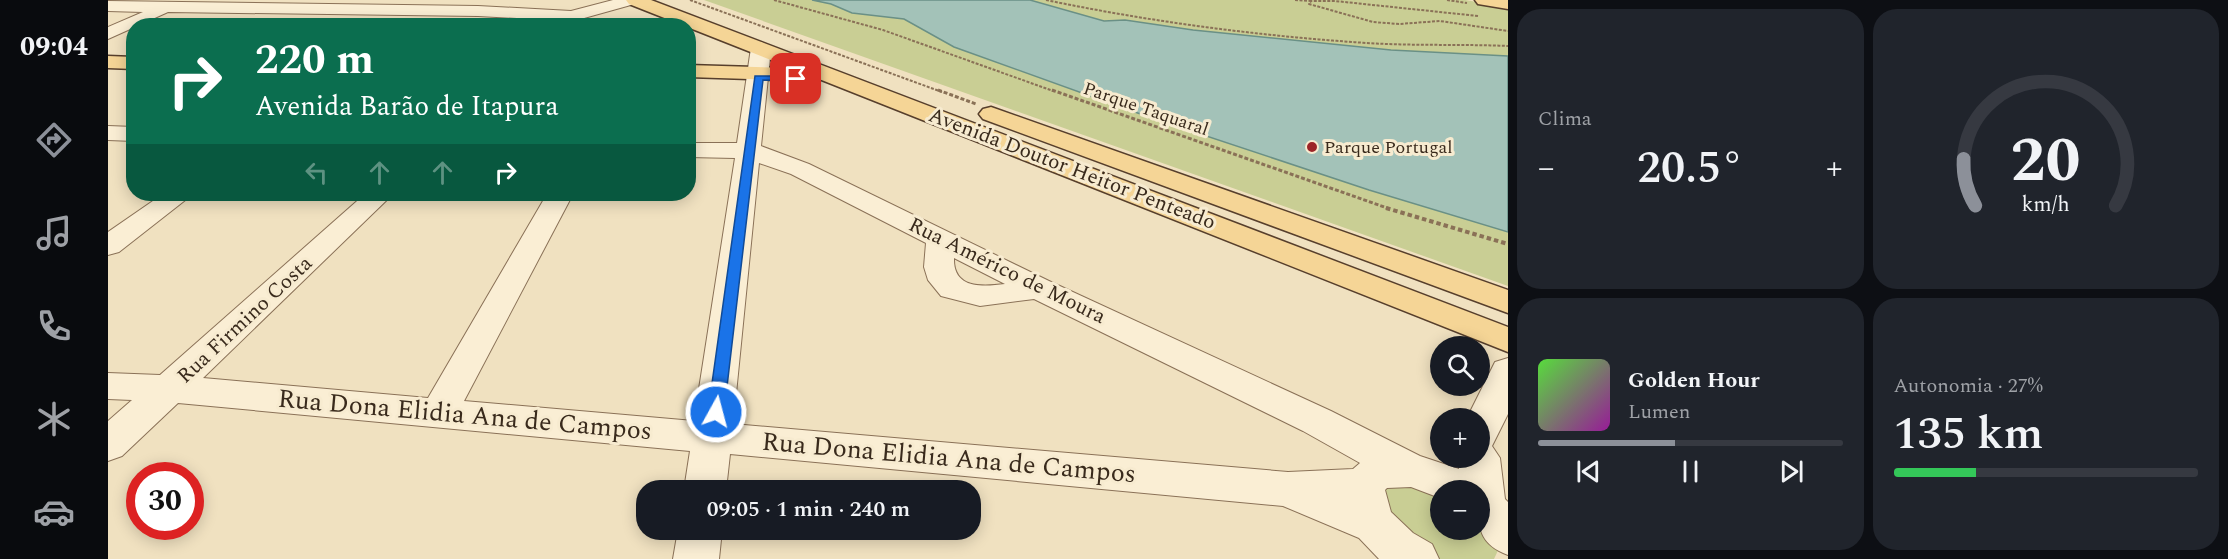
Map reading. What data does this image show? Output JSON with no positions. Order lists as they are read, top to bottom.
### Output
{
  "streets": {
    "main road": ["Avenida Doutor Heitor Penteado"],
    "street": ["Rua Américo de Moura", "Rua Firmino Costa", "Rua Dona Elidia Ana de Campos"],
    "path": ["Parque Taquaral"]
  },
  "crossings": [
    ["Rua Américo de Moura", "Rua Dona Elidia Ana de Campos"],
    ["Rua Firmino Costa", "Rua Dona Elidia Ana de Campos"]
  ],
  "places": ["Parque Portugal"],
  "page": {
    "tabs": "09:04",
    "tile": [
      "Clima",
      ["Autonomia · 27%", "135 km"]
    ],
    "turn": ["220 m", "Avenida Barão de Itapura"],
    "heat": ["−", "20.5°", "+"],
    "map_buttons": ["+", "−"],
    "song": ["Golden Hour", "Lumen"],
    "limit": "30",
    "trip": "09:05 · 1 min · 240 m",
    "gauge": ["20", "km/h"]
  }
}
